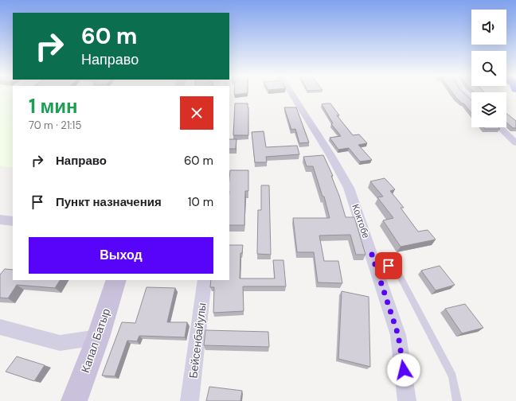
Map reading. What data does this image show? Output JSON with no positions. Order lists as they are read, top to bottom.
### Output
{
  "streets": {
    "main road": ["Капал Батыр"],
    "street": ["Коктобе", "Бейсенбайулы"]
  },
  "page": {
    "turn": ["60 m", "Направо"],
    "heading": ["1 мин", "70 m · 21:15"],
    "list": [
      {
        "name": "Направо",
        "value": "60 m"
      },
      {
        "name": "Пункт назначения",
        "value": "10 m"
      }
    ],
    "buttons": "Выход"
  }
}
